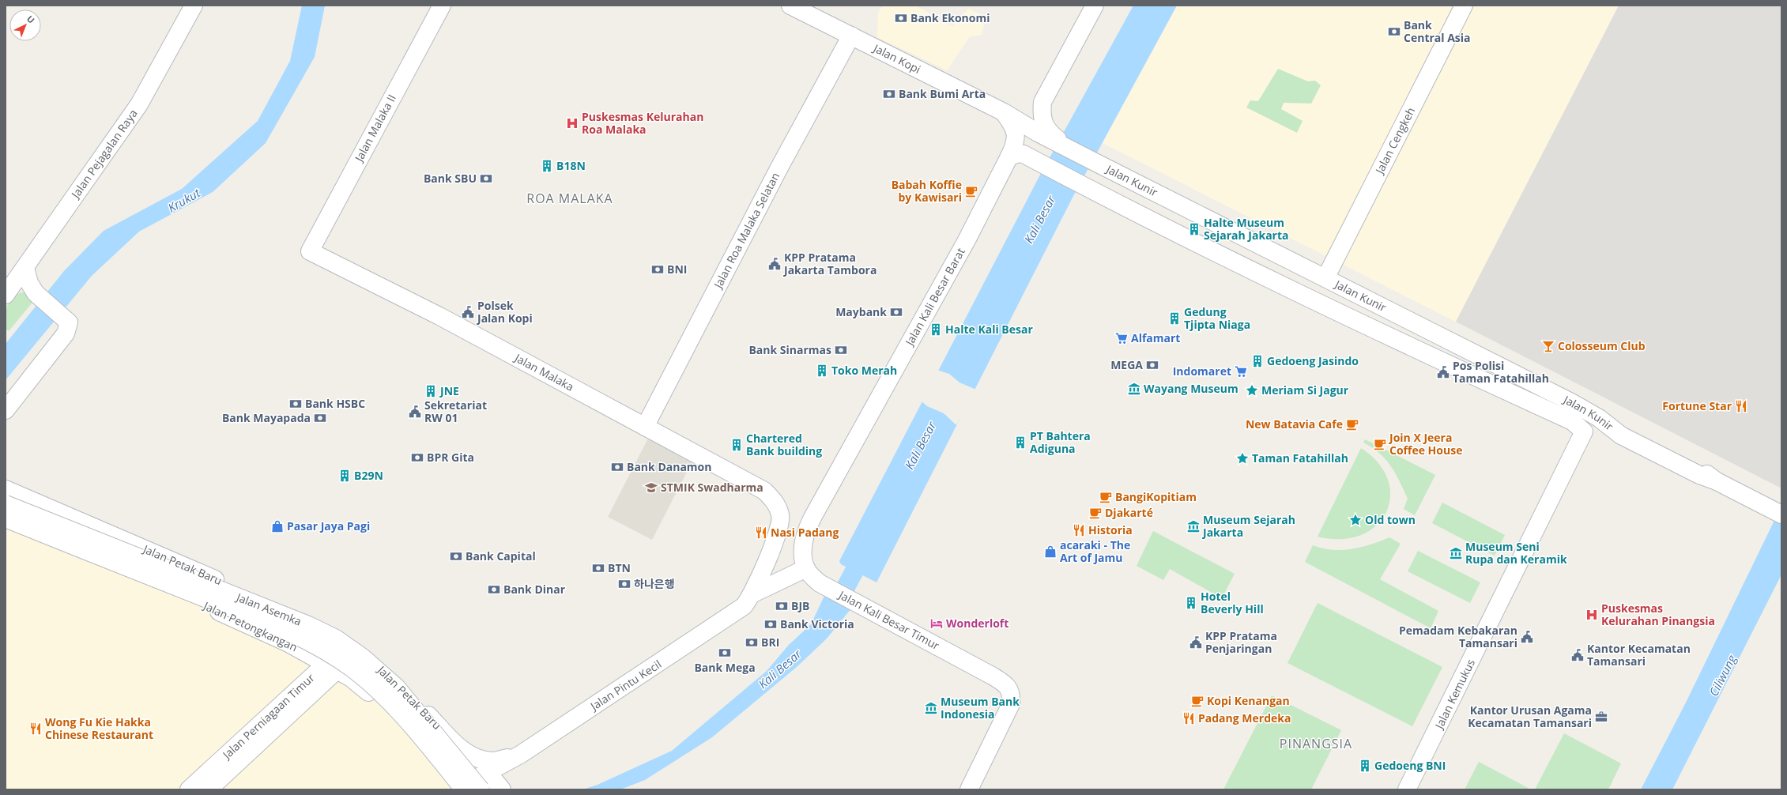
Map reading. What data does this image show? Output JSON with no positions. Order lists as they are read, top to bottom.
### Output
{
  "streets": {
    "street": [
      "Jalan Kopi",
      "Jalan Malaka II",
      "Jalan Cengkeh",
      "Jalan Pejagalan Raya",
      "Jalan Kunir",
      "Jalan Roa Malaka Selatan",
      "Jalan Kali Besar Barat",
      "Jalan Malaka",
      "Jalan Petak Baru",
      "Jalan Asemka",
      "Jalan Kali Besar Timur",
      "Jalan Petongkangan",
      "Jalan Pintu Kecil",
      "Jalan Kemukus",
      "Jalan Perniagaan Timur"
    ]
  },
  "crossings": [
    ["Jalan Kopi", "Jalan Roa Malaka Selatan"],
    ["Jalan Kopi", "Jalan Kali Besar Barat"],
    ["Jalan Malaka II", "Jalan Malaka"],
    ["Jalan Cengkeh", "Jalan Kunir"],
    ["Jalan Kunir", "Jalan Kali Besar Barat"],
    ["Jalan Kunir", "Jalan Kemukus"],
    ["Jalan Roa Malaka Selatan", "Jalan Malaka"],
    ["Jalan Kali Besar Barat", "Jalan Kali Besar Timur"],
    ["Jalan Malaka", "Jalan Pintu Kecil"],
    ["Jalan Petak Baru", "Jalan Pintu Kecil"],
    ["Jalan Petak Baru", "Jalan Perniagaan Timur"],
    ["Jalan Petongkangan", "Jalan Pintu Kecil"],
    ["Jalan Petongkangan", "Jalan Perniagaan Timur"]
  ],
  "districts": ["ROA MALAKA", "PINANGSIA"],
  "water": ["Krukut", "Kali Besar", "Ciliwung"],
  "places": {
    "bank": [
      "Bank Ekonomi",
      "Bank Central Asia",
      "Bank Bumi Arta",
      "Bank SBU",
      "BNI",
      "Maybank",
      "Bank Sinarmas",
      "MEGA",
      "Bank HSBC",
      "Bank Mayapada",
      "BPR Gita",
      "Bank Danamon",
      "Bank Capital",
      "BTN",
      "하나은행",
      "Bank Dinar",
      "BJB",
      "Bank Victoria",
      "BRI",
      "Bank Mega"
    ],
    "hospital": ["Puskesmas Kelurahan Roa Malaka", "Puskesmas Kelurahan Pinangsia"],
    "building": [
      "B18N",
      "Halte Museum Sejarah Jakarta",
      "Gedung Tjipta Niaga",
      "Halte Kali Besar",
      "Gedoeng Jasindo",
      "Toko Merah",
      "JNE",
      "PT Bahtera Adiguna",
      "Chartered Bank building",
      "B29N",
      "Hotel Beverly Hill",
      "Gedoeng BNI"
    ],
    "cafe": [
      "Babah Koffie by Kawisari",
      "New Batavia Cafe",
      "Join X Jeera Coffee House",
      "BangiKopitiam",
      "Djakarté",
      "Kopi Kenangan"
    ],
    "public building": [
      "KPP Pratama Jakarta Tambora",
      "Polsek Jalan Kopi",
      "Pos Polisi Taman Fatahillah",
      "Sekretariat RW 01",
      "Pemadam Kebakaran Tamansari",
      "KPP Pratama Penjaringan",
      "Kantor Kecamatan Tamansari"
    ],
    "supermarket": ["Alfamart", "Indomaret"],
    "bar": ["Colosseum Club"],
    "museum": [
      "Wayang Museum",
      "Museum Sejarah Jakarta",
      "Museum Seni Rupa dan Keramik",
      "Museum Bank Indonesia"
    ],
    "place": ["Meriam Si Jagur", "Taman Fatahillah", "Old town"],
    "restaurant": [
      "Fortune Star",
      "Historia",
      "Nasi Padang",
      "Padang Merdeka",
      "Wong Fu Kie Hakka Chinese Restaurant"
    ],
    "school or university": ["STMIK Swadharma"],
    "shop": ["Pasar Jaya Pagi", "acaraki - The Art of Jamu"],
    "hotel": ["Wonderloft"],
    "office": ["Kantor Urusan Agama Kecamatan Tamansari"]
  },
  "north": "top right"
}
